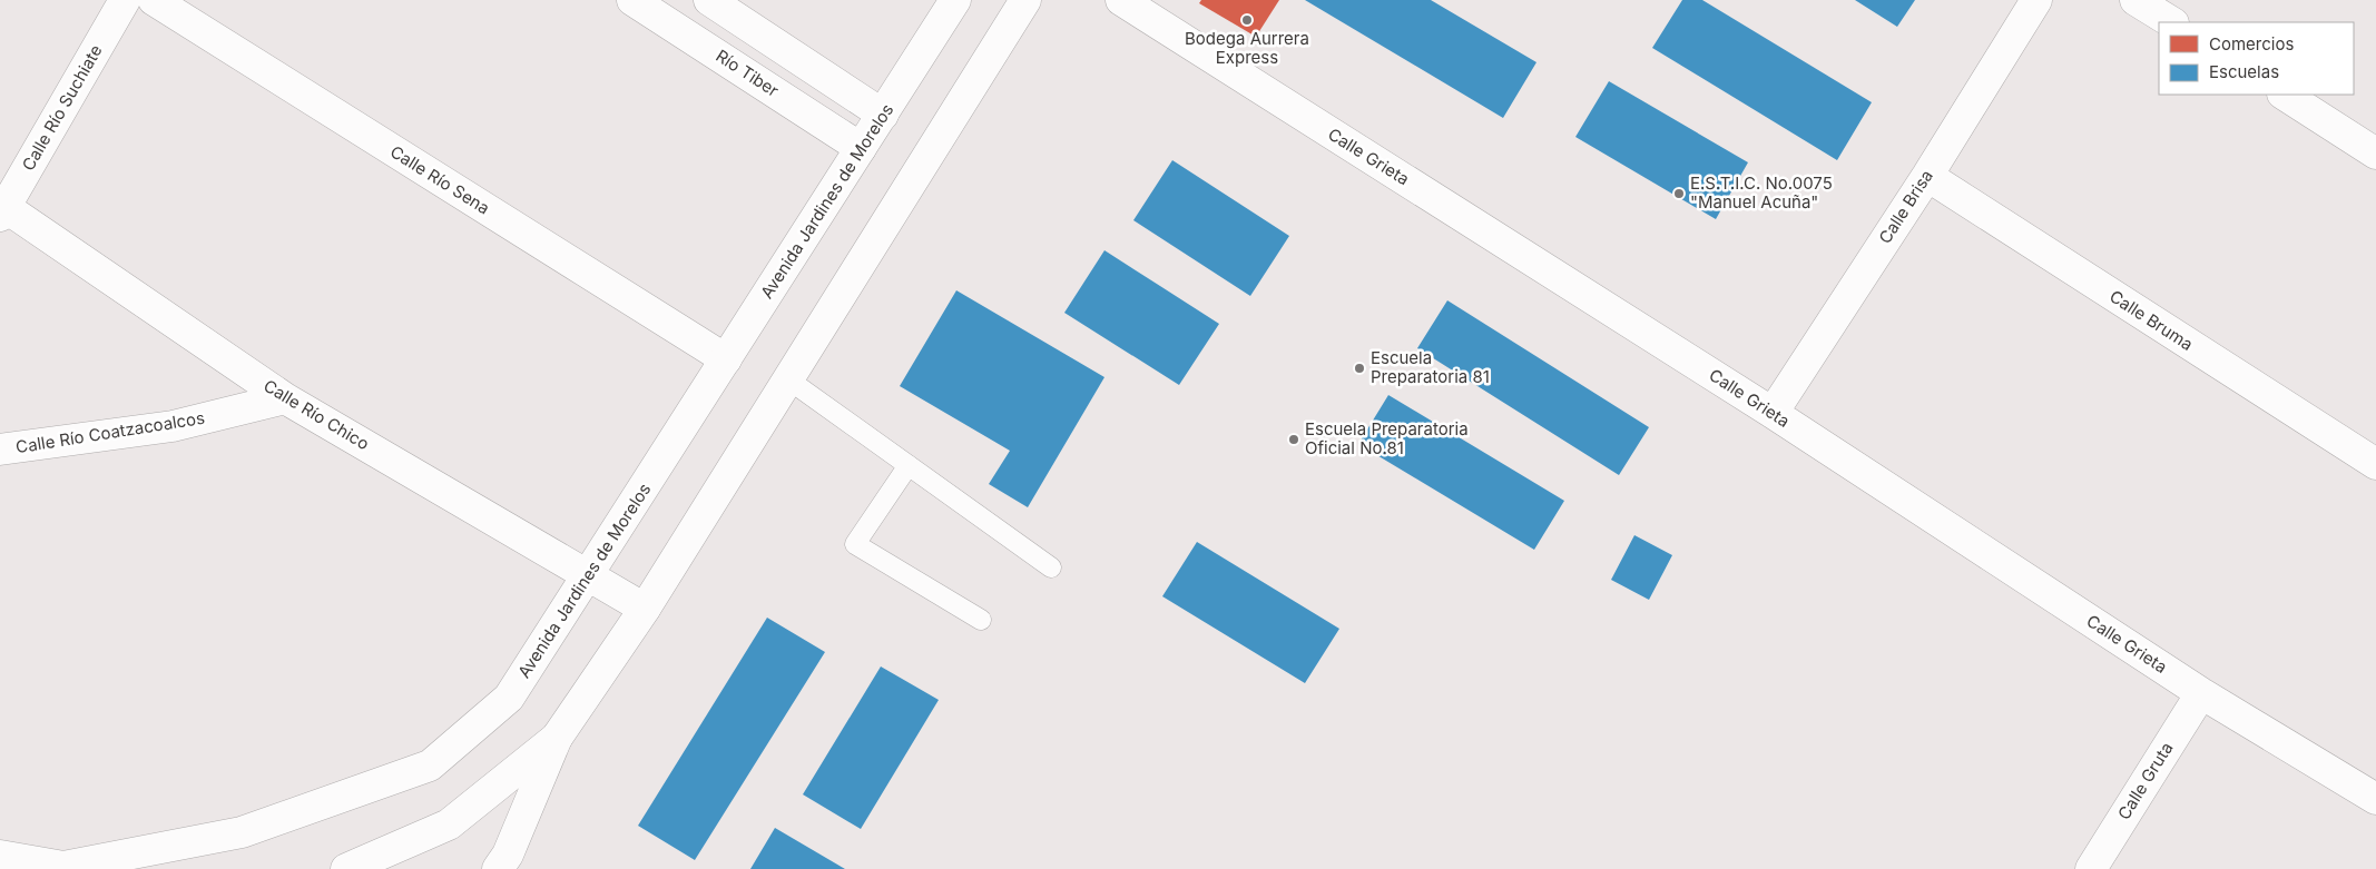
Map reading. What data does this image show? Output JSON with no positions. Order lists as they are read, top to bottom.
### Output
{
  "streets": {
    "street": [
      "Río Tiber",
      "Calle Río Suchiate",
      "Calle Grieta",
      "Calle Río Sena",
      "Avenida Jardines de Morelos",
      "Calle Brisa",
      "Calle Bruma",
      "Calle Río Chico",
      "Calle Río Coatzacoalcos",
      "Calle Gruta"
    ]
  },
  "crossings": [
    ["Río Tiber", "Avenida Jardines de Morelos"],
    ["Calle Río Suchiate", "Calle Río Chico"],
    ["Calle Grieta", "Calle Brisa"],
    ["Calle Grieta", "Calle Gruta"],
    ["Calle Río Sena", "Avenida Jardines de Morelos"],
    ["Avenida Jardines de Morelos", "Calle Río Chico"],
    ["Calle Brisa", "Calle Bruma"],
    ["Calle Río Chico", "Calle Río Coatzacoalcos"]
  ],
  "places": [
    "Bodega Aurrera Express",
    "E.S.T.I.C. No.0075 \"Manuel Acuña\"",
    "Escuela Preparatoria 81",
    "Escuela Preparatoria Oficial No.81"
  ],
  "legend": ["Comercios", "Escuelas"]
}
